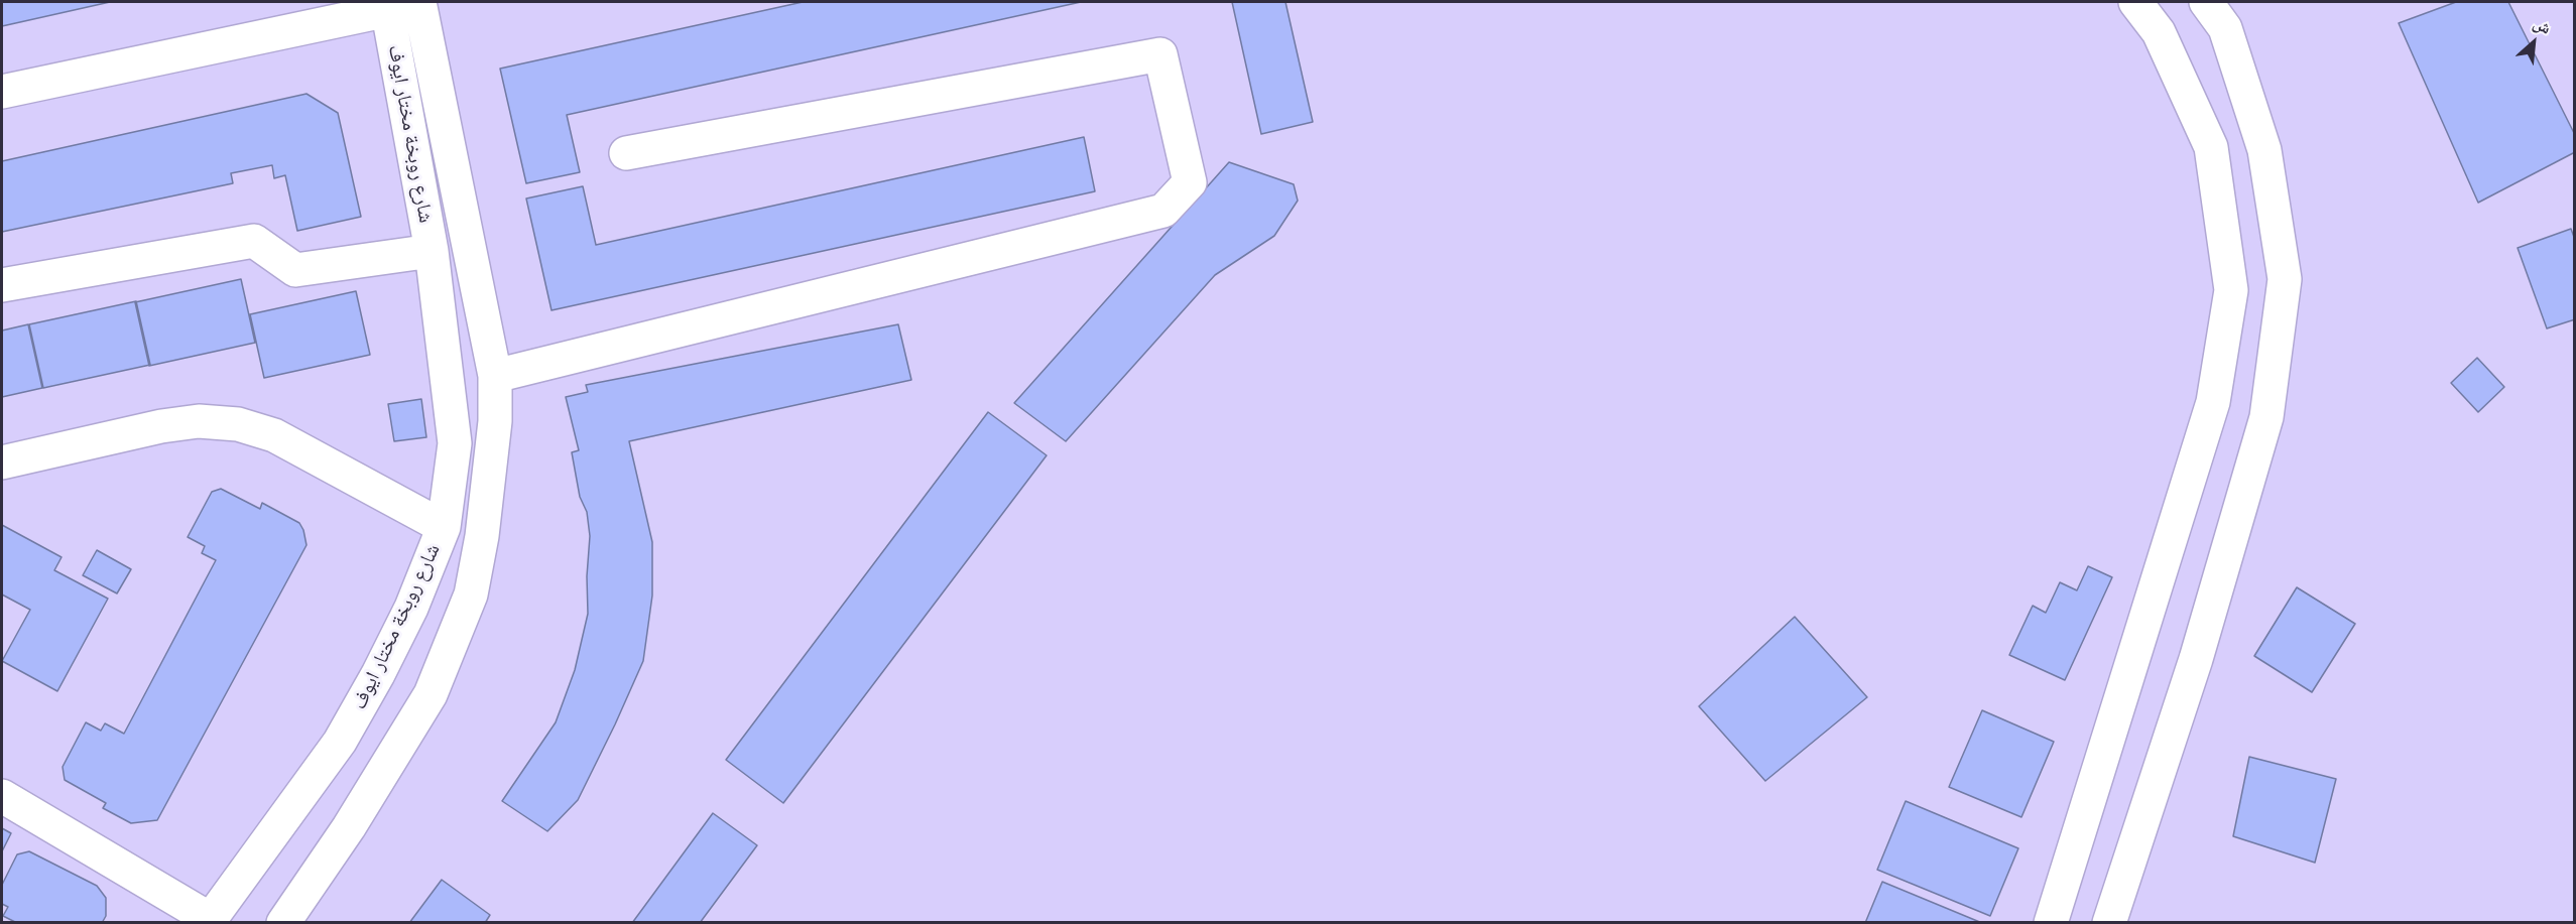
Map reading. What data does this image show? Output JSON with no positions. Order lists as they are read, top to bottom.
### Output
{
  "streets": {
    "street": ["شارع روبخة مختار ايوف"]
  },
  "north": "top right"
}
